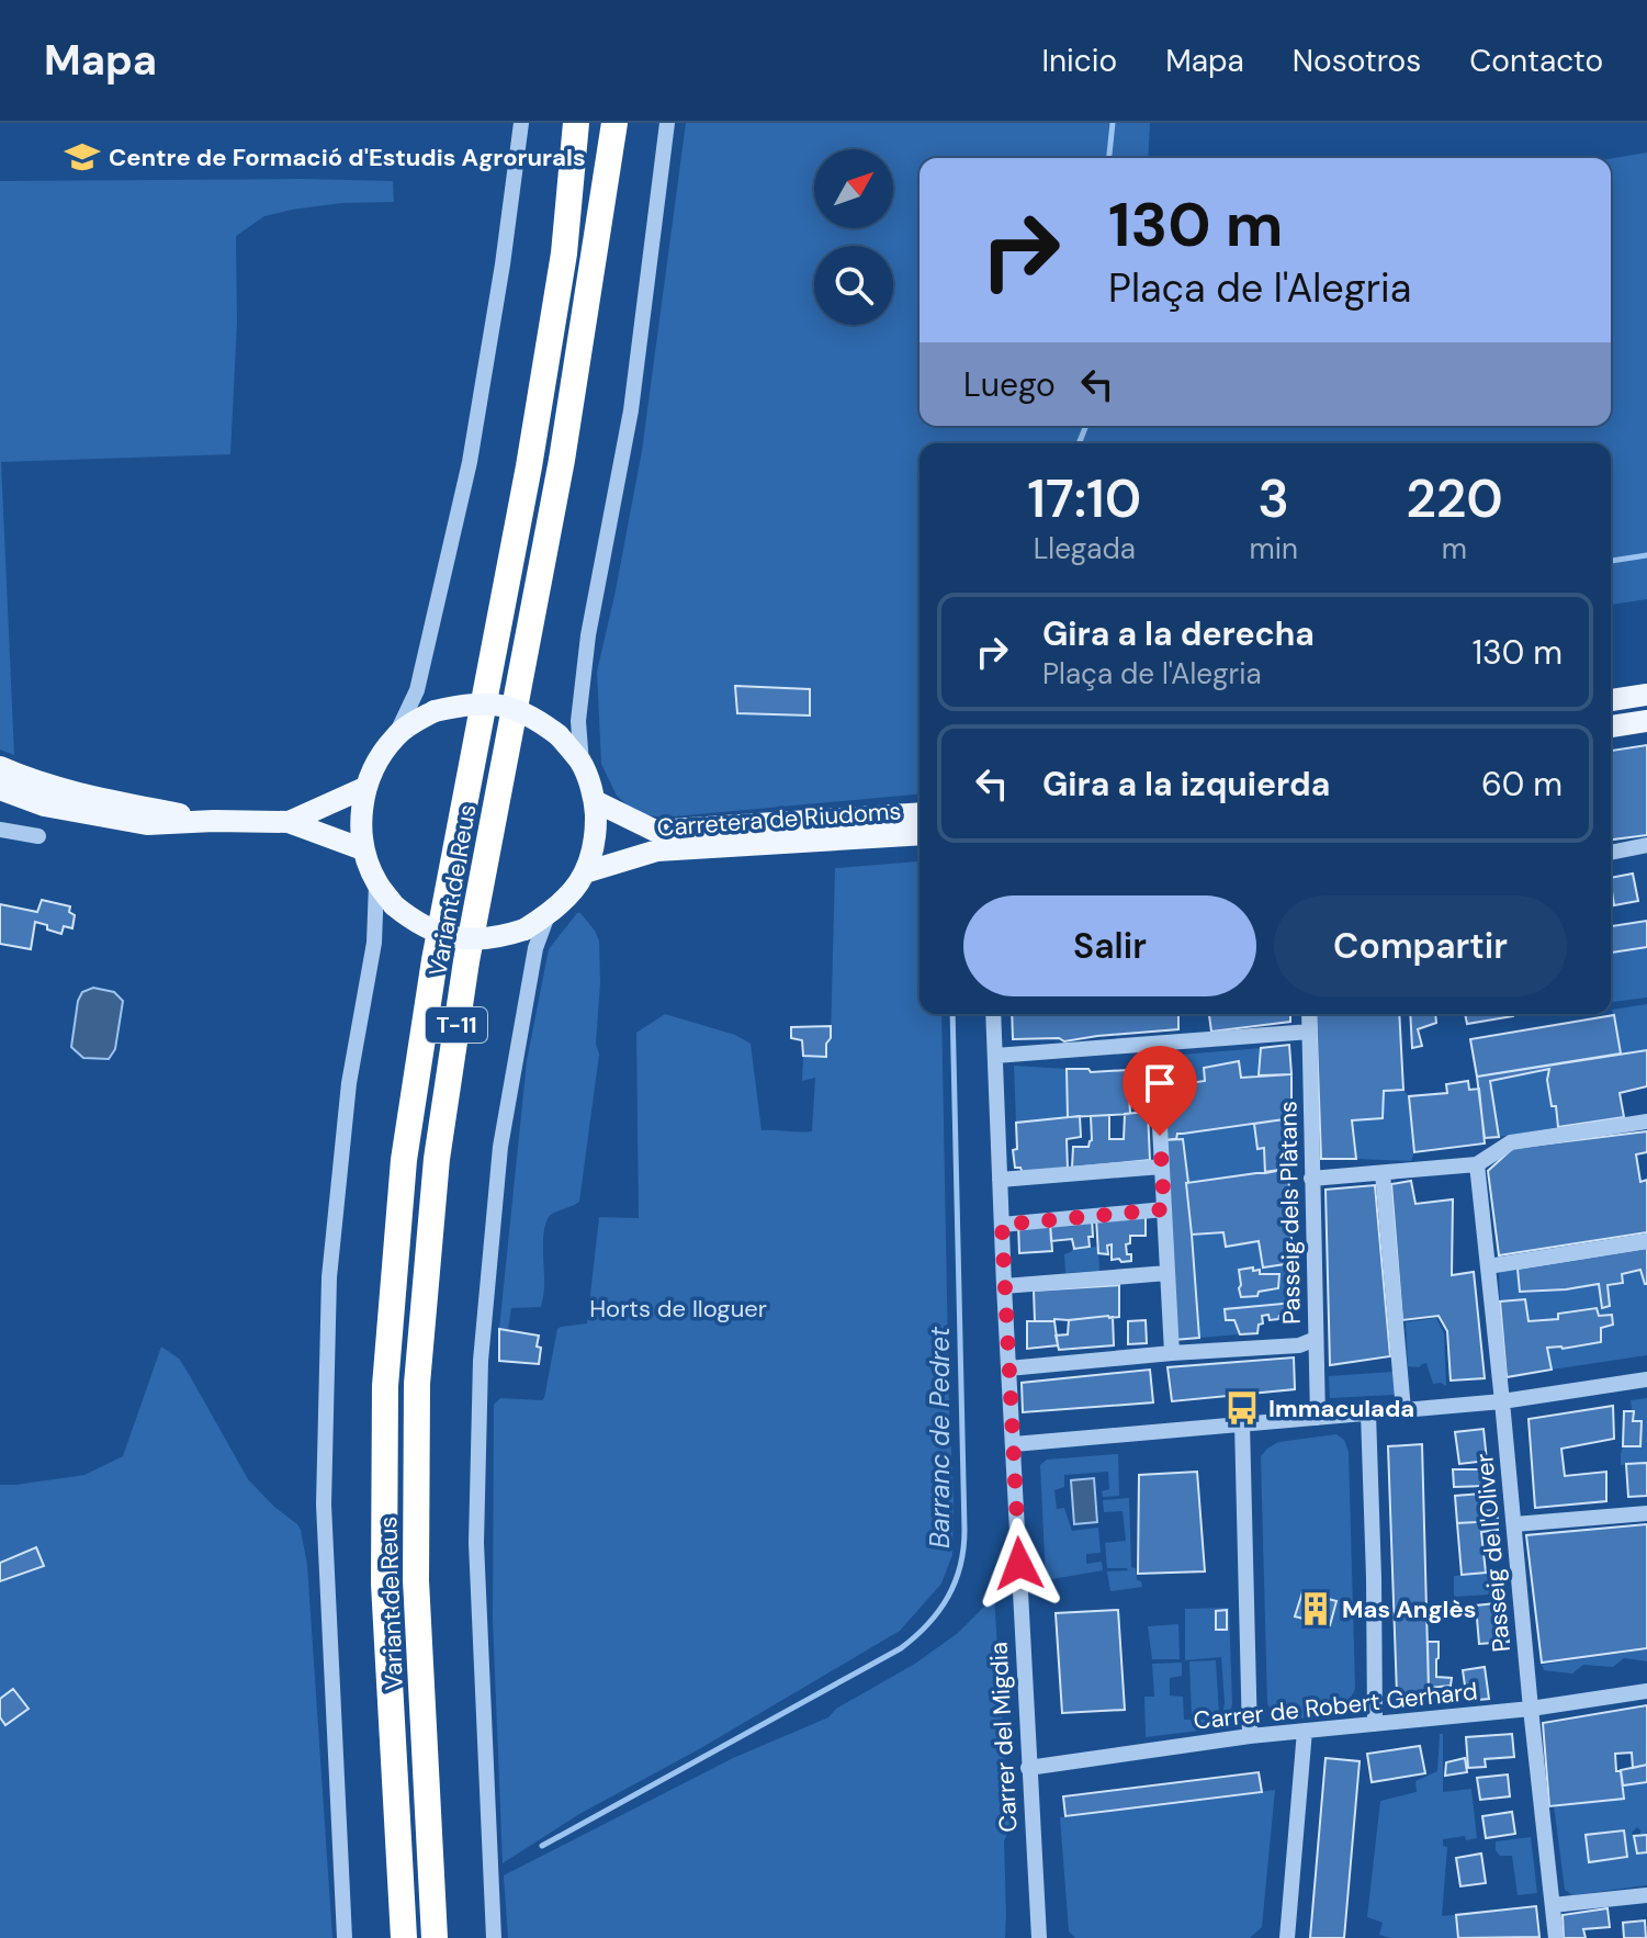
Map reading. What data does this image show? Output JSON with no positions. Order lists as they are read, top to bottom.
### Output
{
  "streets": {
    "highway": ["Variant de Reus", "T-11"],
    "main road": ["Carretera de Riudoms"],
    "street": [
      "Passeig dels Plàtans",
      "Passeig de l'Oliver",
      "Carrer de Robert Gerhard",
      "Carrer del Migdia"
    ]
  },
  "crossings": [
    ["Passeig de l'Oliver", "Carrer de Robert Gerhard"],
    ["Carrer de Robert Gerhard", "Carrer del Migdia"]
  ],
  "water": ["Barranc de Pedret"],
  "parks": ["Horts de lloguer"],
  "places": {
    "school or university": ["Centre de Formació d'Estudis Agrorurals"],
    "bus stop": ["Immaculada"],
    "building": ["Mas Anglès"]
  },
  "north": "top right",
  "page": {
    "header": "Mapa",
    "nav": [
      "Inicio",
      "Mapa",
      "Nosotros",
      "Contacto"
    ],
    "turn": ["130 m", "Plaça de l'Alegria"],
    "then": "Luego",
    "eta": [
      "17:10",
      "Llegada",
      "3",
      "min",
      "220",
      "m"
    ],
    "list": [
      {
        "name": "Gira a la derecha",
        "note": "Plaça de l'Alegria",
        "value": "130 m"
      },
      {
        "name": "Gira a la izquierda",
        "value": "60 m"
      }
    ],
    "buttons": ["Salir", "Compartir"]
  }
}
